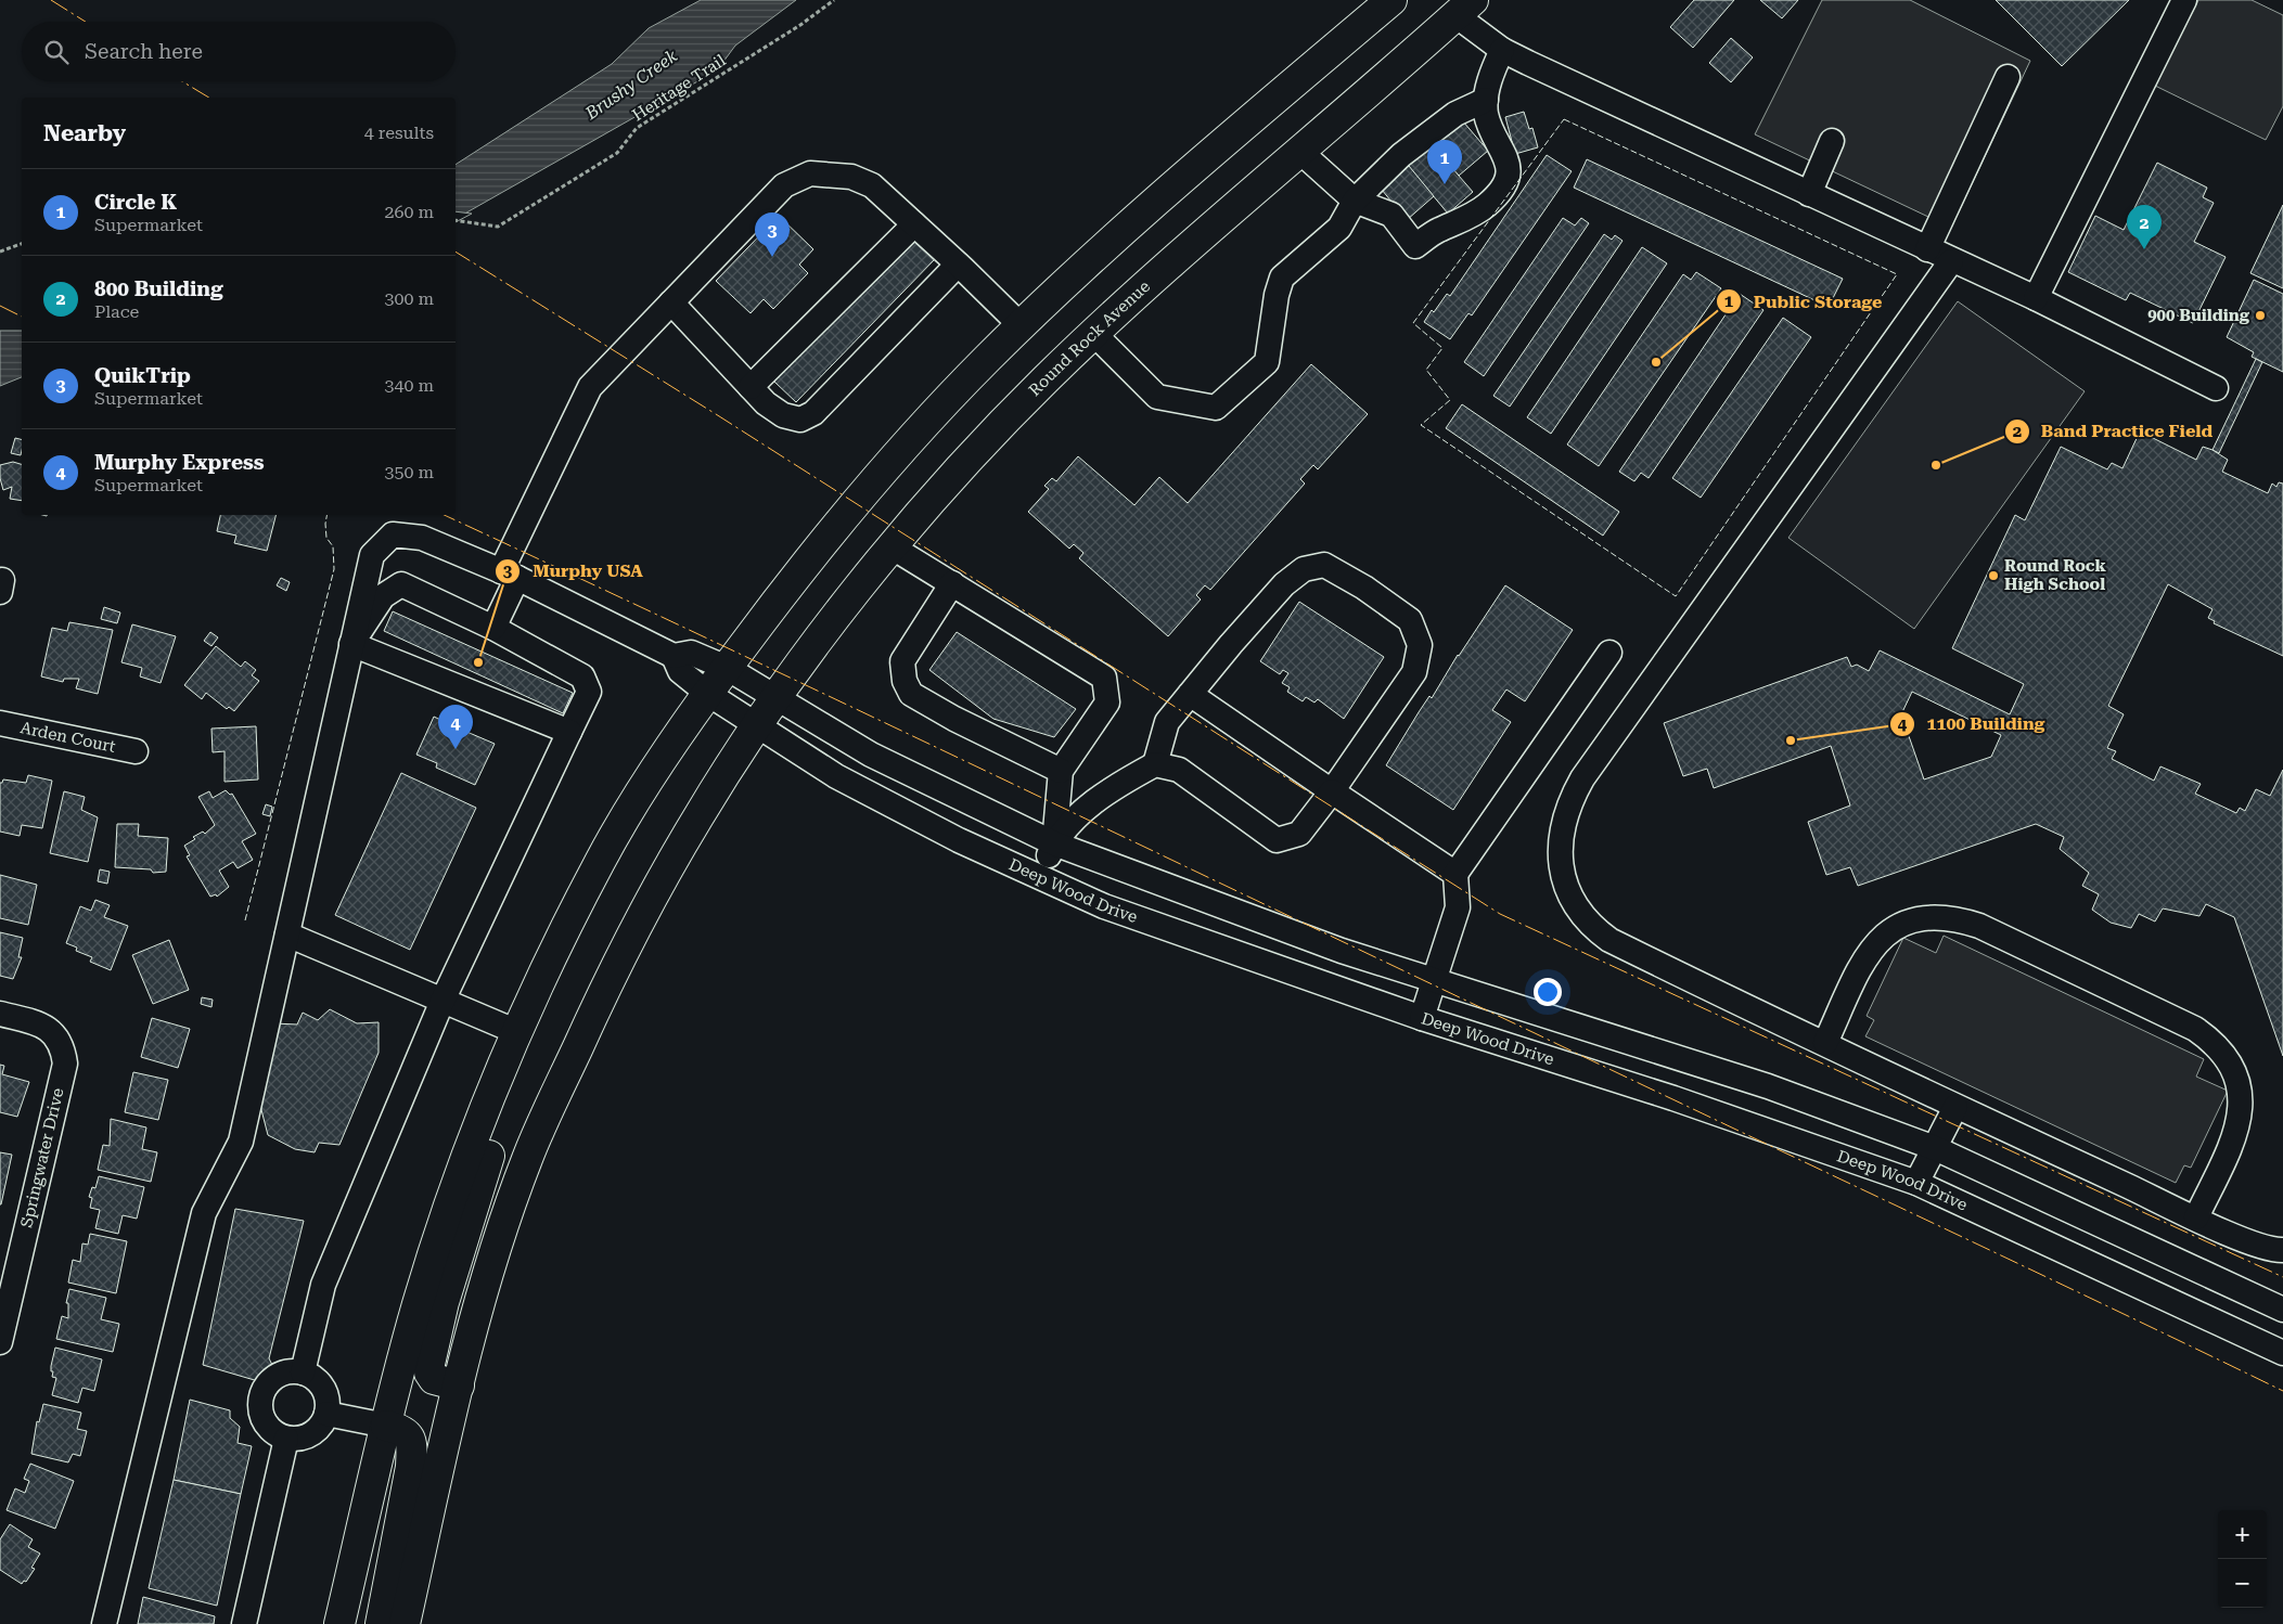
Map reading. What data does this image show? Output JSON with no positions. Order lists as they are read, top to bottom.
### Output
{
  "streets": {
    "main road": ["Round Rock Avenue"],
    "street": ["Arden Court", "Deep Wood Drive", "Springwater Drive"],
    "path": ["Heritage Trail"]
  },
  "crossings": [
    ["Round Rock Avenue", "Deep Wood Drive"]
  ],
  "water": ["Brushy Creek"],
  "places": [
    "900 Building",
    "Public Storage",
    "Band Practice Field",
    "Round Rock High School",
    "Murphy USA",
    "1100 Building"
  ],
  "page": {
    "search": "Search here",
    "heading": ["Nearby", "4 results"],
    "pins": [
      "1",
      "2",
      "3",
      "4"
    ],
    "list": [
      {
        "mark": "1",
        "name": "Circle K",
        "note": "Supermarket",
        "value": "260 m"
      },
      {
        "mark": "2",
        "name": "800 Building",
        "note": "Place",
        "value": "300 m"
      },
      {
        "mark": "3",
        "name": "QuikTrip",
        "note": "Supermarket",
        "value": "340 m"
      },
      {
        "mark": "4",
        "name": "Murphy Express",
        "note": "Supermarket",
        "value": "350 m"
      }
    ],
    "map_buttons": ["+", "−"]
  }
}
